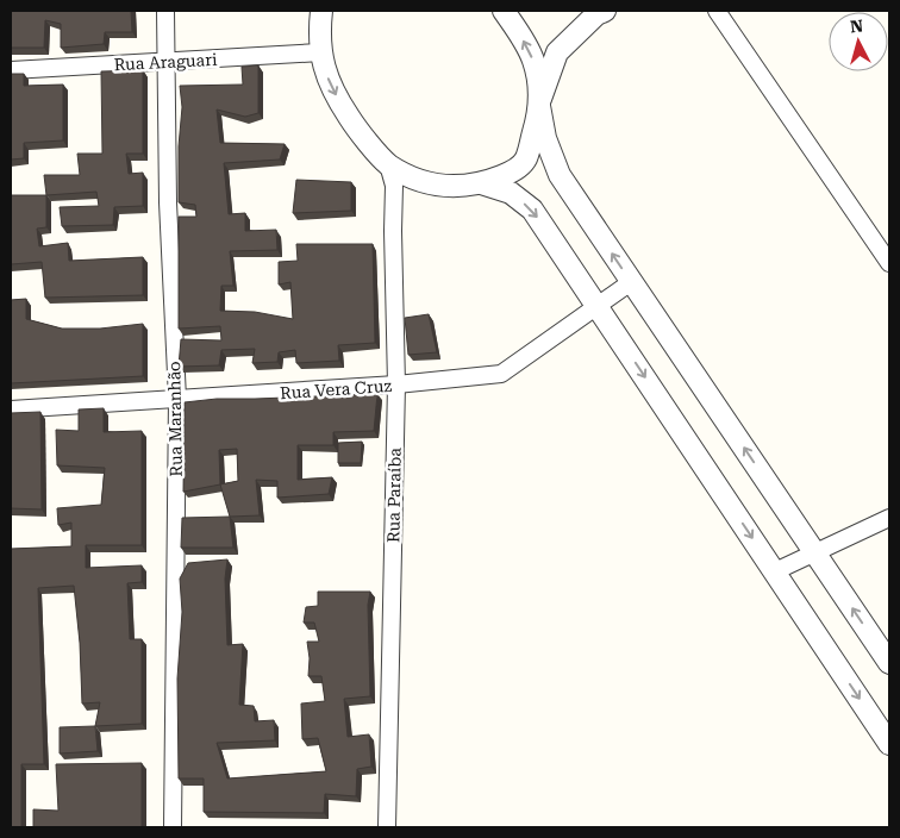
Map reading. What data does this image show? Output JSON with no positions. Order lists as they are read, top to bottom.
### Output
{
  "streets": {
    "street": [
      "Rua Araguari",
      "Rua Vera Cruz",
      "Rua Maranhão",
      "Rua Paraíba"
    ]
  },
  "crossings": [
    ["Rua Araguari", "Rua Maranhão"],
    ["Rua Vera Cruz", "Rua Maranhão"],
    ["Rua Vera Cruz", "Rua Paraíba"]
  ],
  "north": "top"
}
